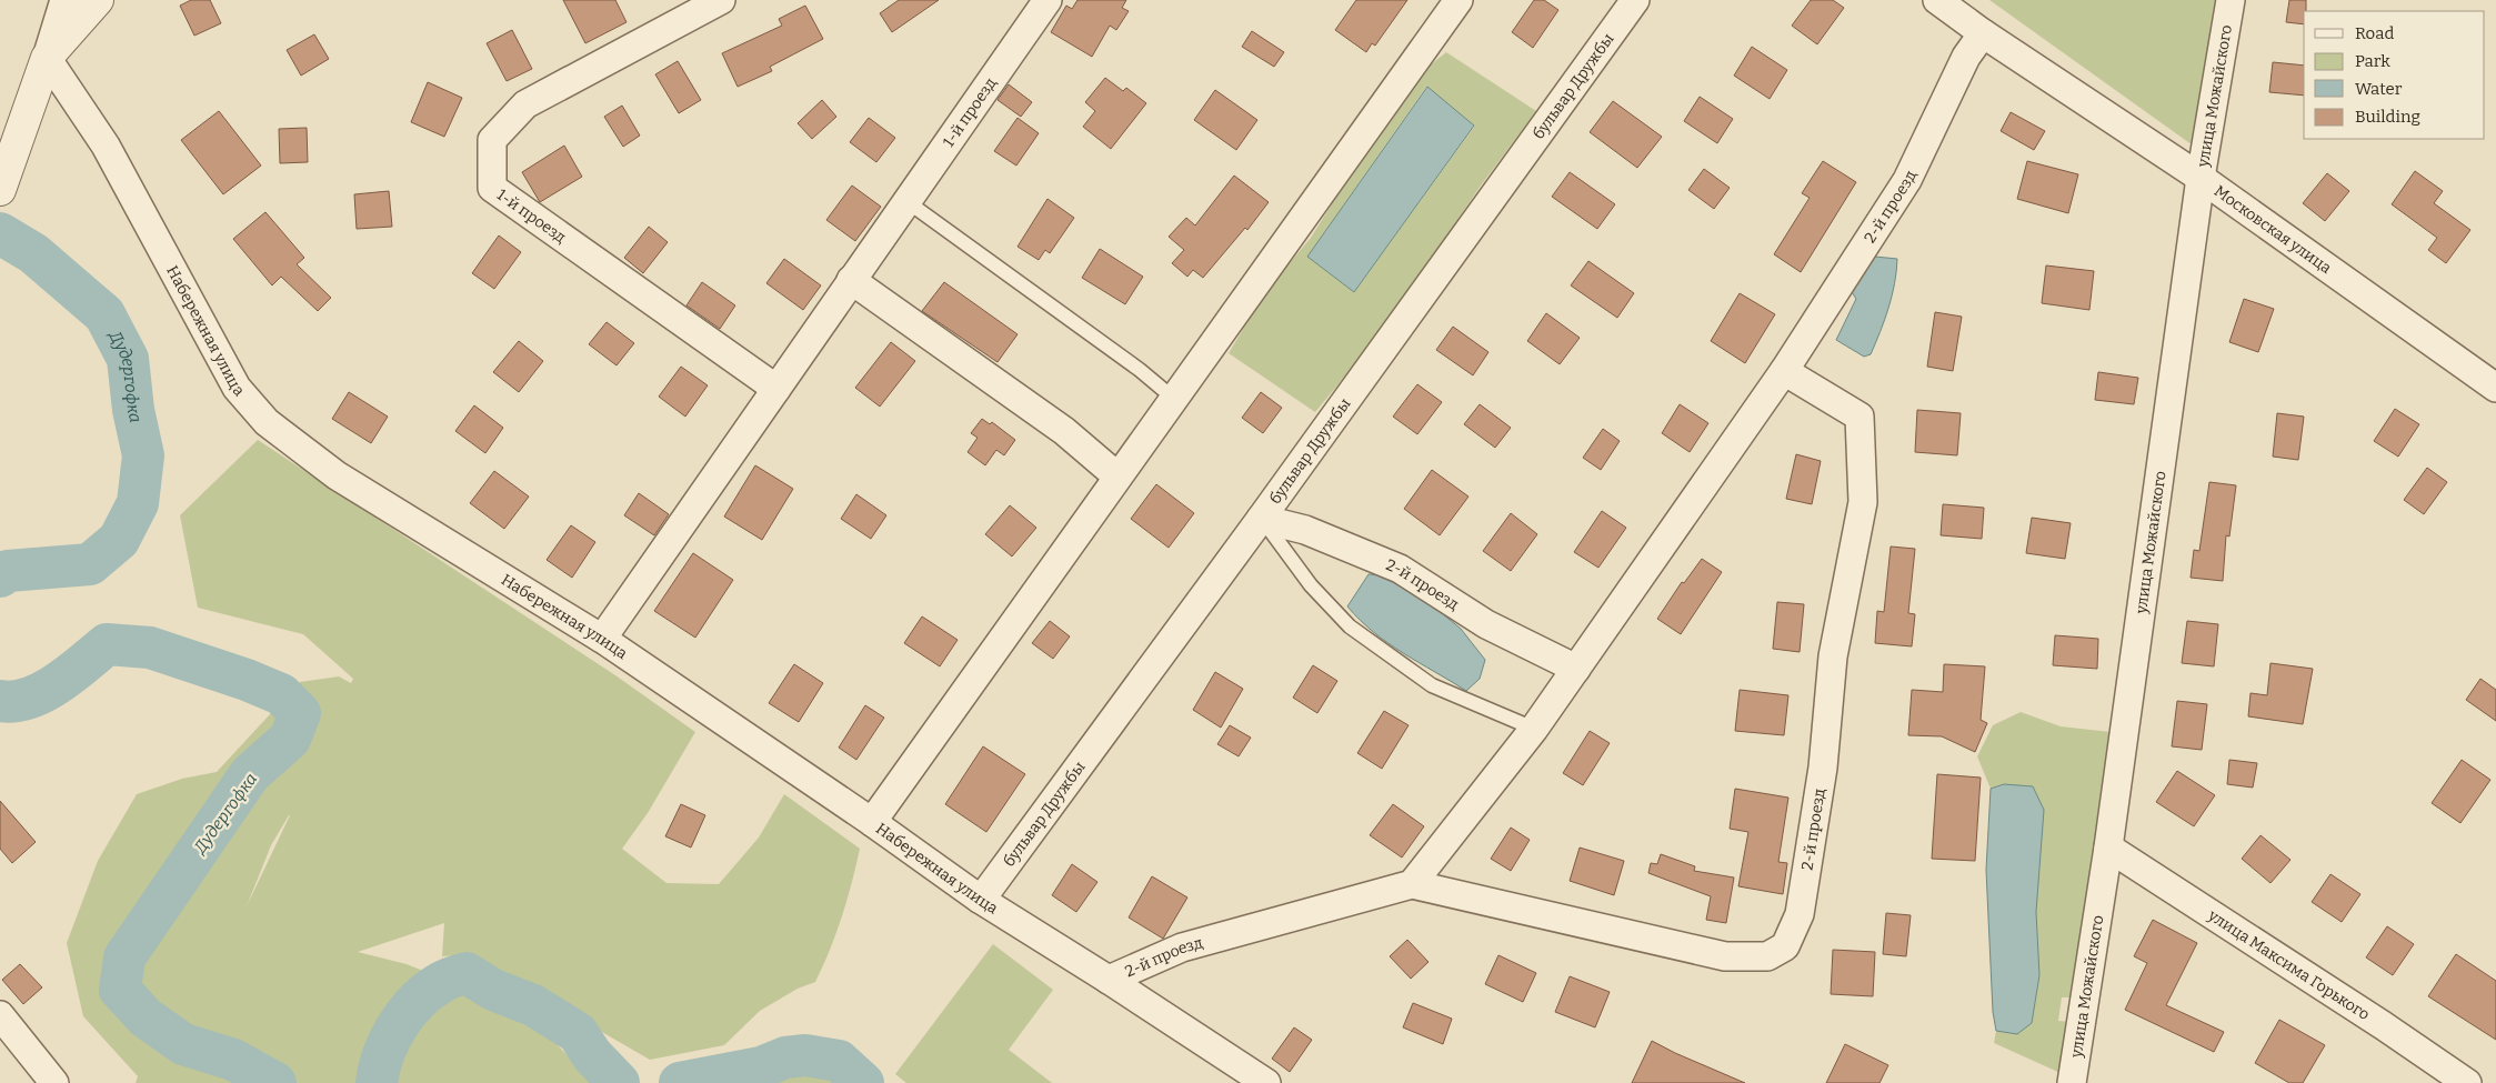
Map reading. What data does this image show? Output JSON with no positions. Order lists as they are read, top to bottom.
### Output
{
  "streets": {
    "street": [
      "бульвар Дружбы",
      "улица Можайского",
      "1-й проезд",
      "2-й проезд",
      "Московская улица",
      "Набережная улица",
      "улица Максима Горького"
    ]
  },
  "crossings": [
    ["бульвар Дружбы", "2-й проезд"],
    ["бульвар Дружбы", "Набережная улица"],
    ["улица Можайского", "Московская улица"],
    ["улица Можайского", "улица Максима Горького"],
    ["1-й проезд", "Набережная улица"],
    ["2-й проезд", "Московская улица"],
    ["2-й проезд", "Набережная улица"]
  ],
  "water": ["Дудергофка"],
  "legend": [
    "Road",
    "Park",
    "Water",
    "Building"
  ]
}
